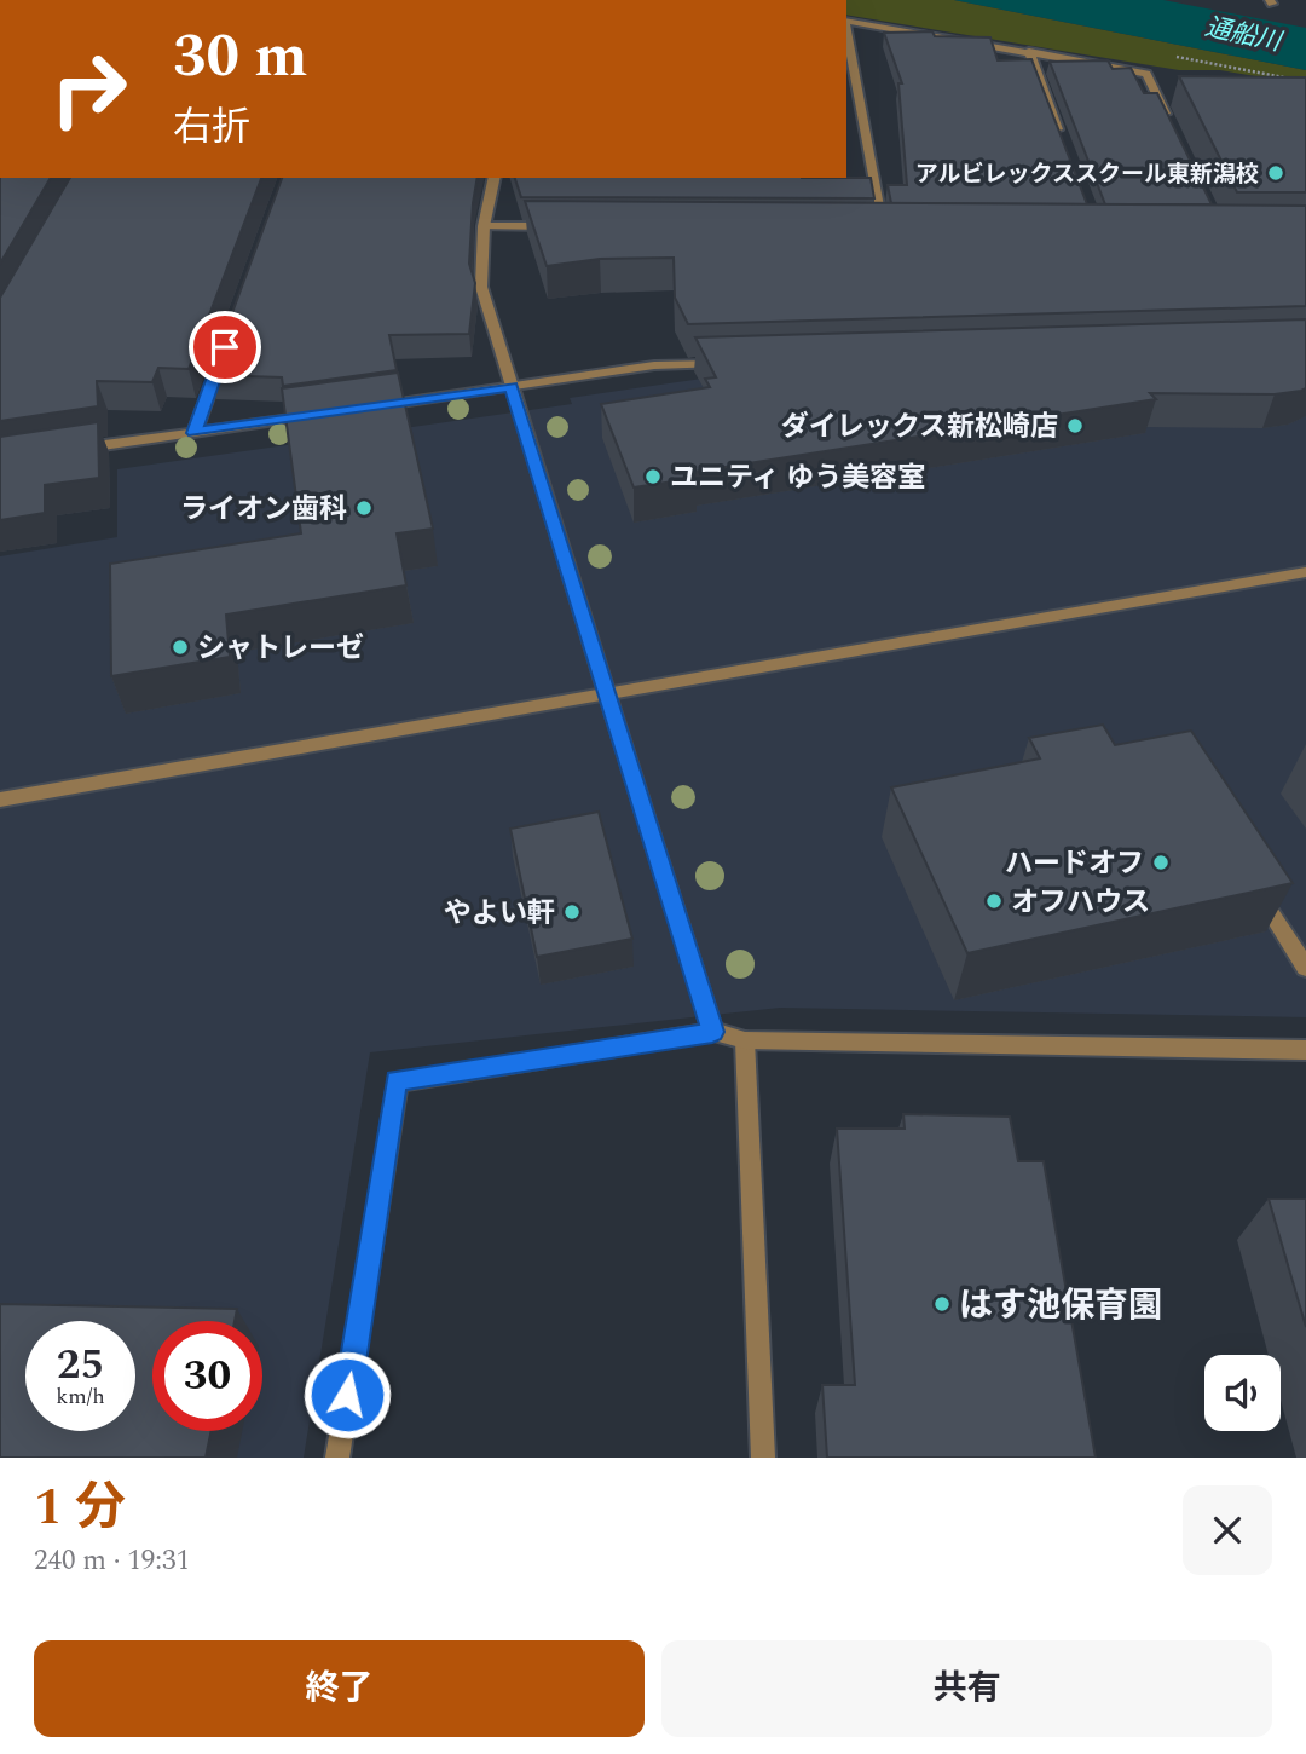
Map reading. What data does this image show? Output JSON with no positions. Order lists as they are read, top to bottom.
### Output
{
  "water": ["通船川"],
  "places": [
    "アルビレックススクール東新潟校",
    "ダイレックス新松崎店",
    "ユニティ ゆう美容室",
    "ライオン歯科",
    "シャトレーゼ",
    "ハードオフ",
    "オフハウス",
    "やよい軒",
    "はす池保育園"
  ],
  "page": {
    "turn": ["30 m", "右折"],
    "speed": "25 km/h",
    "limit": "30",
    "heading": ["1 分", "240 m · 19:31"],
    "buttons": ["終了", "共有"]
  }
}
